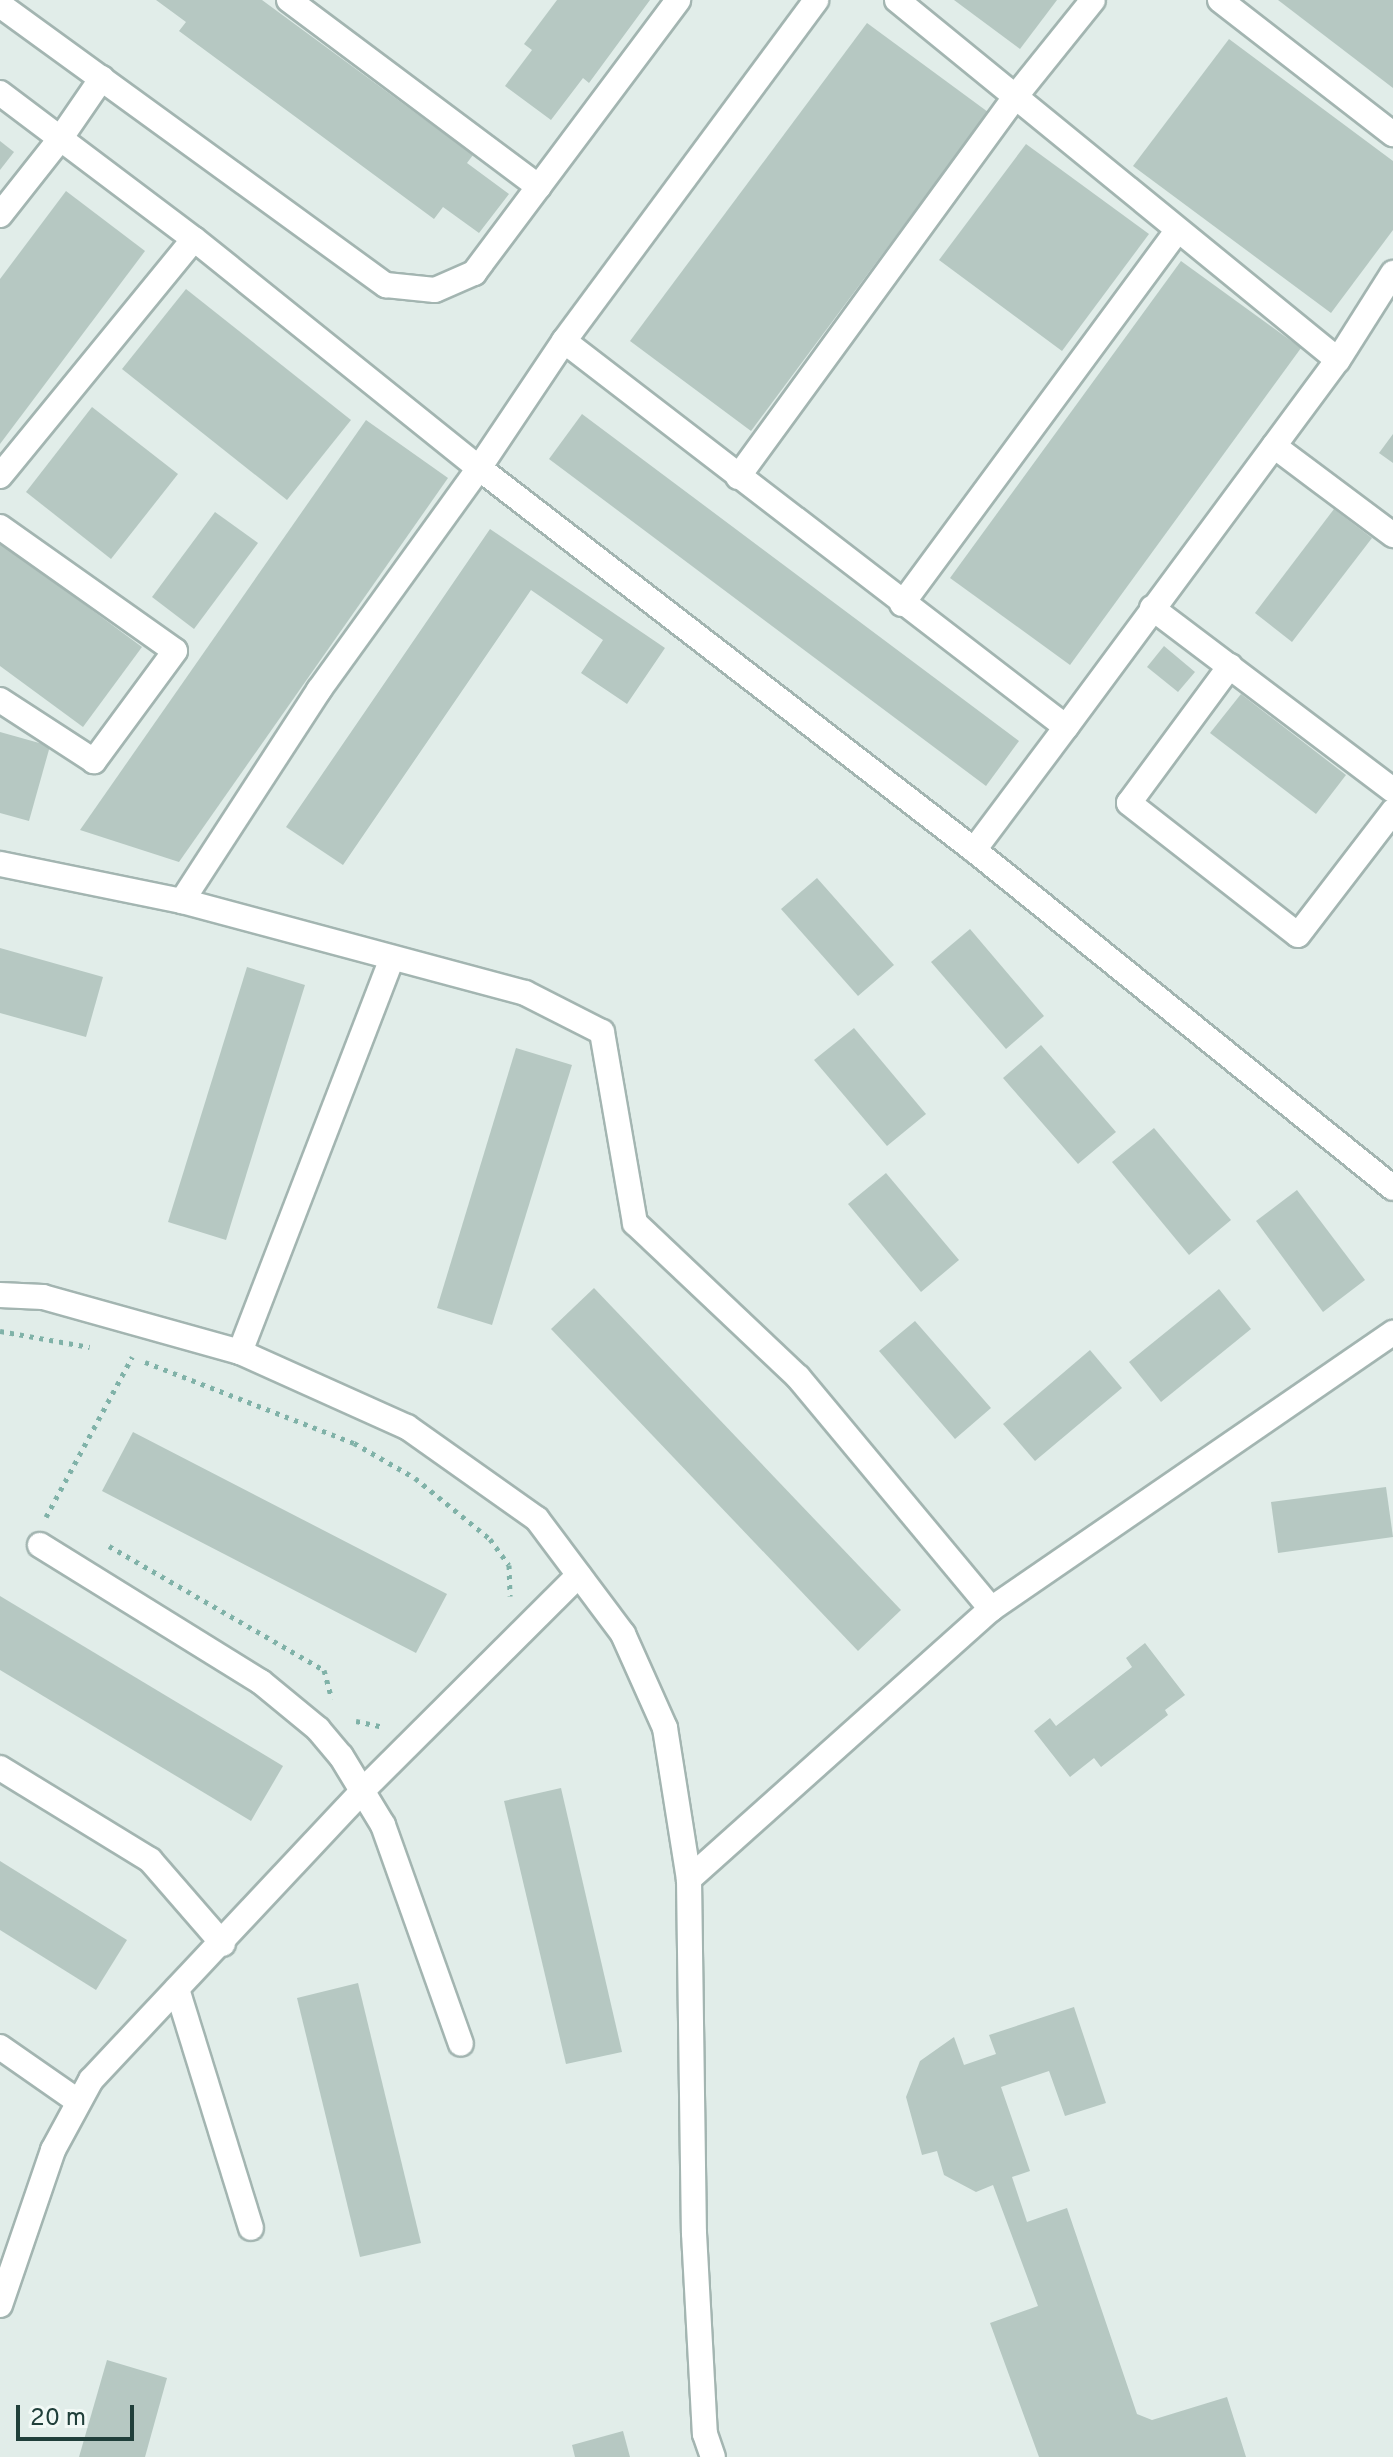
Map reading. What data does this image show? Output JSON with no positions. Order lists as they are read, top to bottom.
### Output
{
  "scale_bar": "20 m"
}
